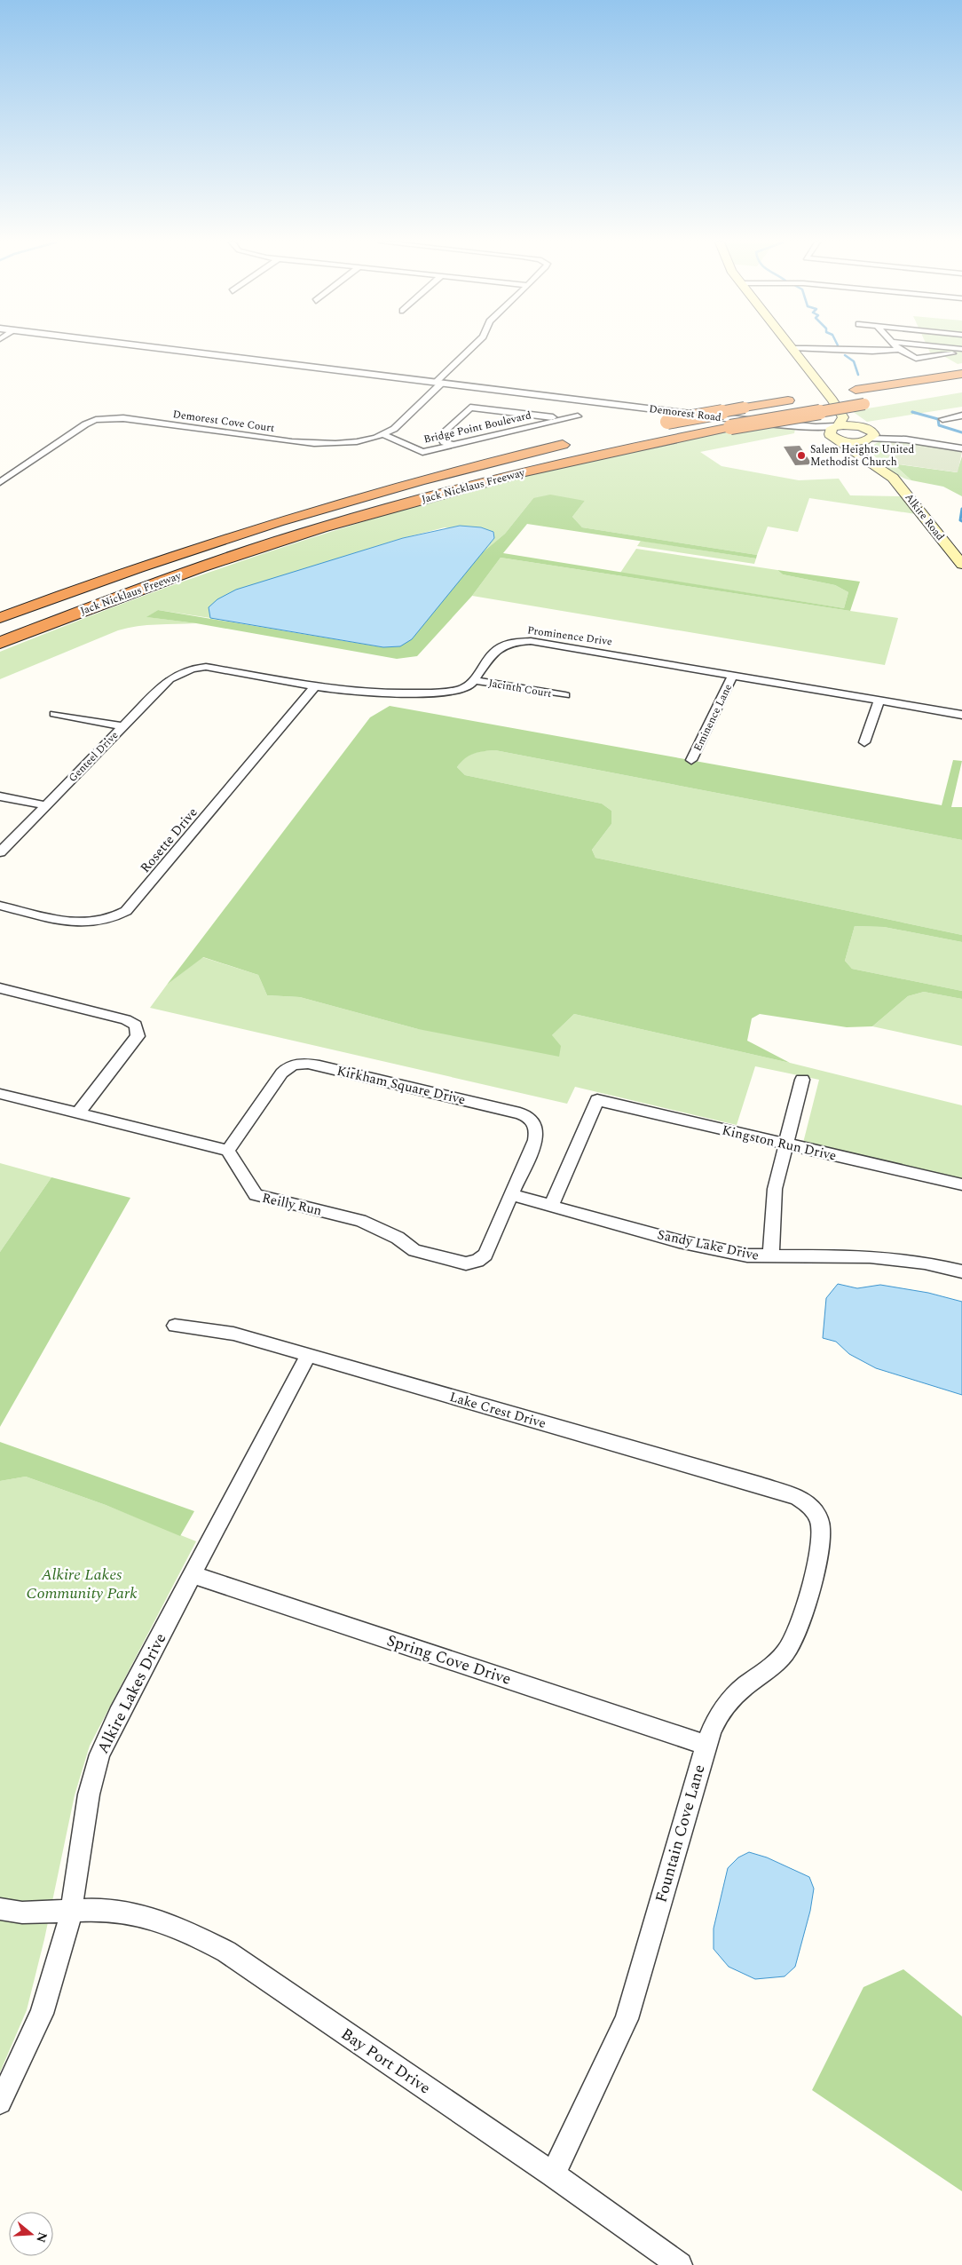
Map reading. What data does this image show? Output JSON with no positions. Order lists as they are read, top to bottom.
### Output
{
  "streets": {
    "highway": ["Jack Nicklaus Freeway"],
    "main road": ["Alkire Road"],
    "street": [
      "Demorest Road",
      "Demorest Cove Court",
      "Bridge Point Boulevard",
      "Prominence Drive",
      "Jacinth Court",
      "Eminence Lane",
      "Genteel Drive",
      "Rosette Drive",
      "Kirkham Square Drive",
      "Kingston Run Drive",
      "Reilly Run",
      "Sandy Lake Drive",
      "Lake Crest Drive",
      "Spring Cove Drive",
      "Alkire Lakes Drive",
      "Fountain Cove Lane",
      "Bay Port Drive"
    ]
  },
  "crossings": [
    ["Demorest Road", "Demorest Cove Court"],
    ["Demorest Road", "Jack Nicklaus Freeway"],
    ["Demorest Road", "Alkire Road"],
    ["Demorest Cove Court", "Bridge Point Boulevard"],
    ["Prominence Drive", "Jacinth Court"],
    ["Prominence Drive", "Eminence Lane"],
    ["Prominence Drive", "Genteel Drive"],
    ["Prominence Drive", "Rosette Drive"],
    ["Kirkham Square Drive", "Reilly Run"],
    ["Kirkham Square Drive", "Sandy Lake Drive"],
    ["Kingston Run Drive", "Sandy Lake Drive"],
    ["Reilly Run", "Sandy Lake Drive"],
    ["Lake Crest Drive", "Alkire Lakes Drive"],
    ["Lake Crest Drive", "Fountain Cove Lane"],
    ["Spring Cove Drive", "Alkire Lakes Drive"],
    ["Spring Cove Drive", "Fountain Cove Lane"],
    ["Alkire Lakes Drive", "Bay Port Drive"],
    ["Fountain Cove Lane", "Bay Port Drive"]
  ],
  "parks": ["Alkire Lakes Community Park"],
  "places": ["Salem Heights United Methodist Church"],
  "north": "right"
}
